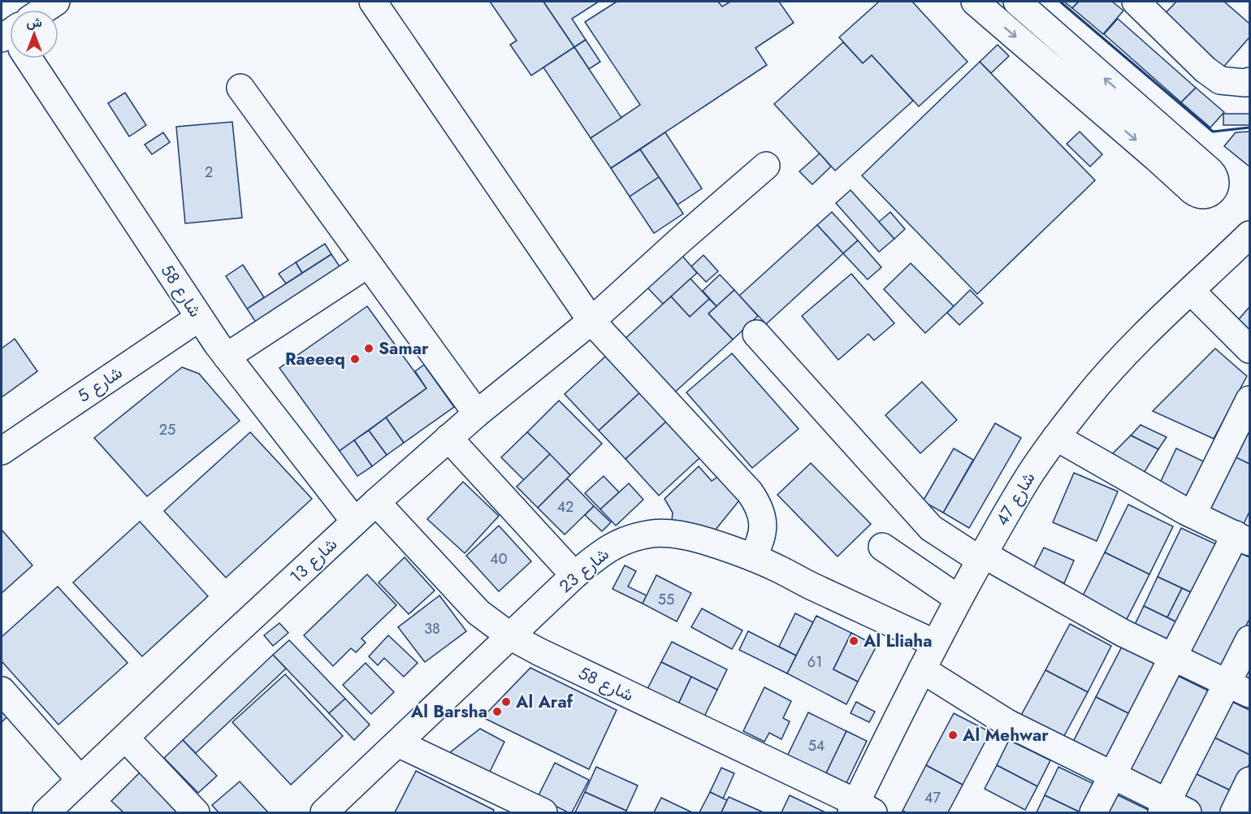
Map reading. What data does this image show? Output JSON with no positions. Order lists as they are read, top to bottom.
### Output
{
  "streets": {
    "street": [
      "شارع 58",
      "شارع 5",
      "شارع 47",
      "شارع 13",
      "شارع 23"
    ]
  },
  "crossings": [
    ["شارع 58", "شارع 5"],
    ["شارع 58", "شارع 47"],
    ["شارع 58", "شارع 13"],
    ["شارع 58", "شارع 23"],
    ["شارع 47", "شارع 23"]
  ],
  "places": [
    "Samar",
    "Raeeeq",
    "Al Lliaha",
    "Al Araf",
    "Al Barsha",
    "Al Mehwar"
  ],
  "house_numbers": [
    "2",
    "25",
    "42",
    "40",
    "55",
    "38",
    "61",
    "54",
    "47"
  ],
  "north": "top"
}
